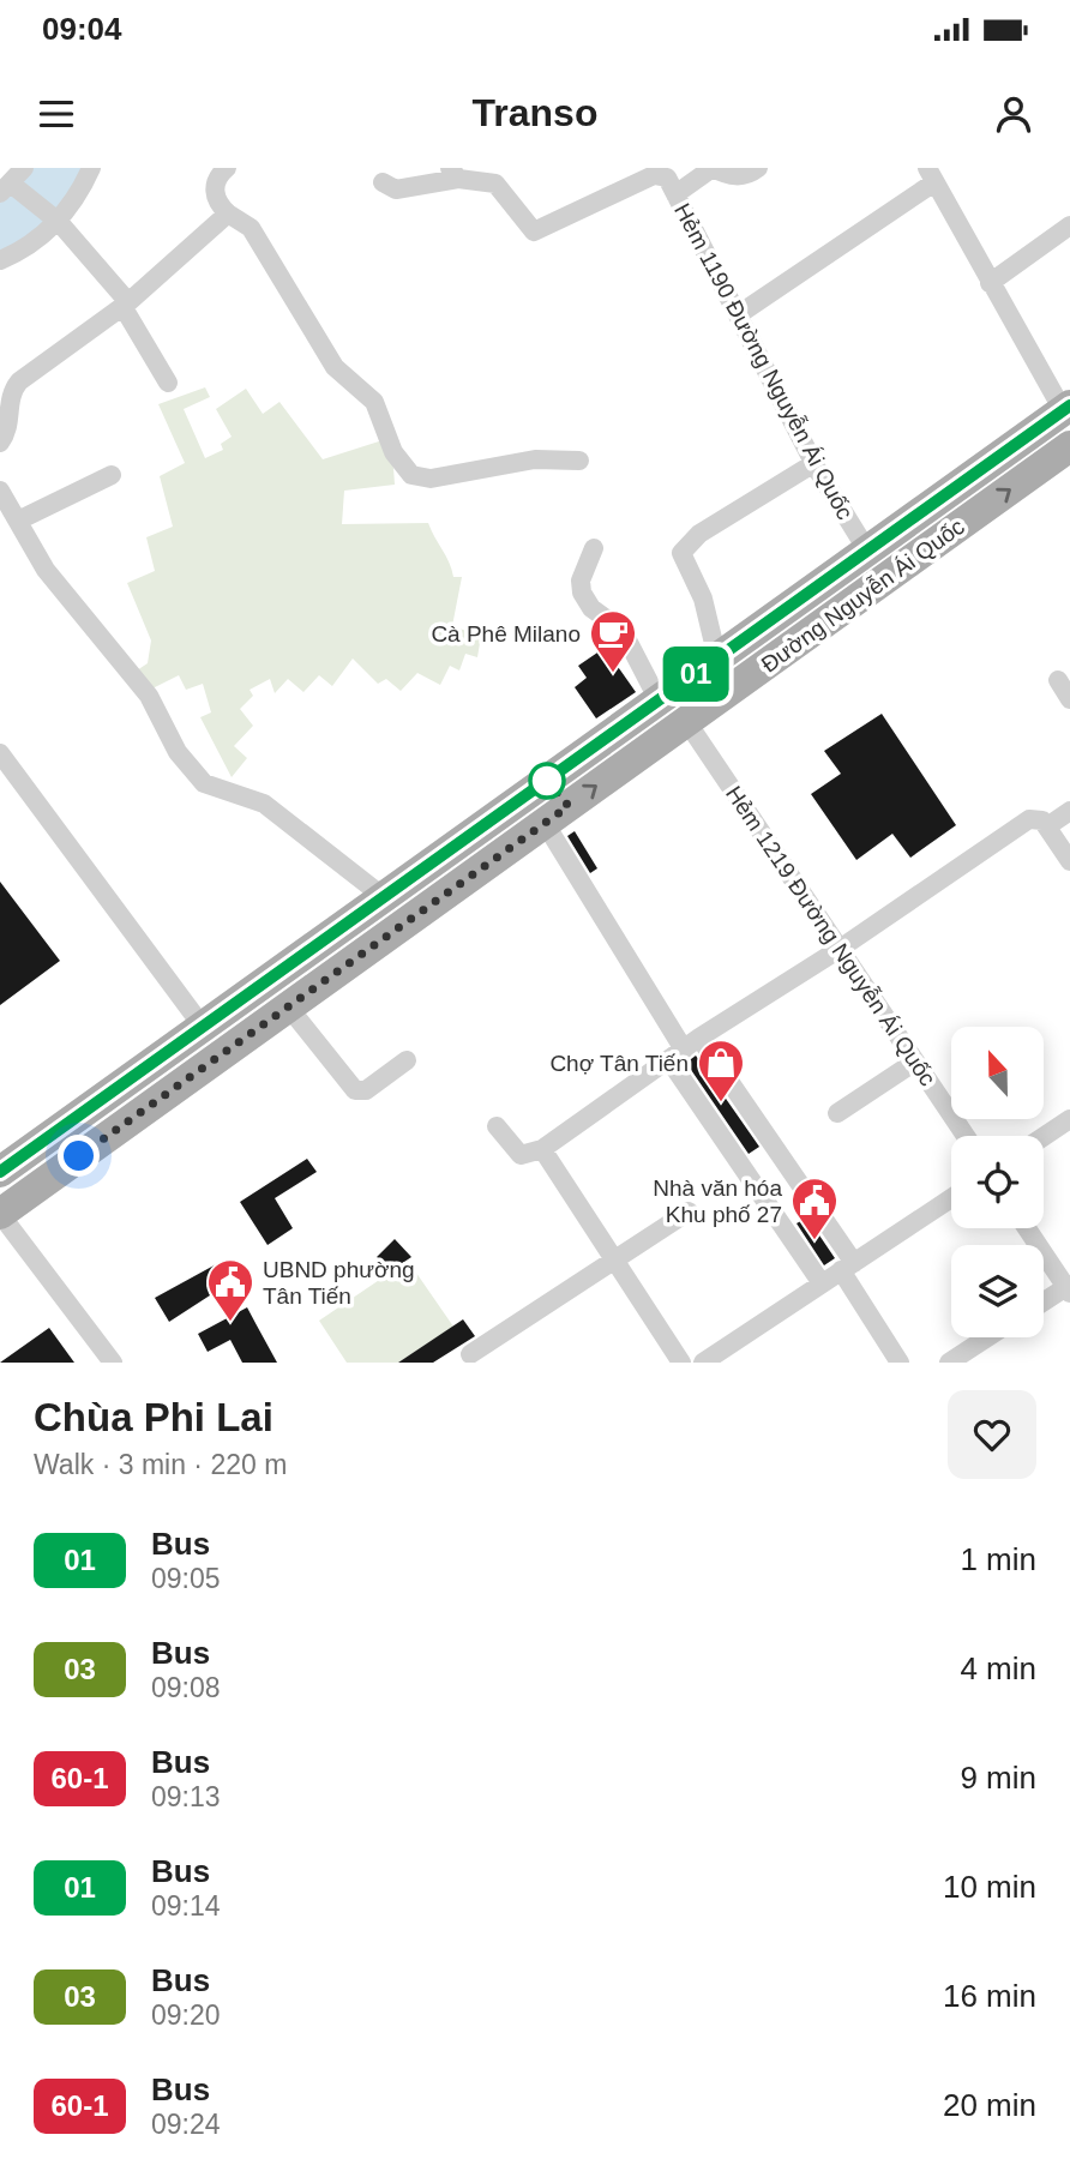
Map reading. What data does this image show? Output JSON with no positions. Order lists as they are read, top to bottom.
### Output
{
  "streets": {
    "main road": ["Đường Nguyễn Ái Quốc"],
    "street": ["Hẻm 1190 Đường Nguyễn Ái Quốc", "Hẻm 1219 Đường Nguyễn Ái Quốc"]
  },
  "crossings": [
    ["Hẻm 1190 Đường Nguyễn Ái Quốc", "Đường Nguyễn Ái Quốc"],
    ["Đường Nguyễn Ái Quốc", "Hẻm 1219 Đường Nguyễn Ái Quốc"]
  ],
  "places": {
    "cafe": ["Cà Phê Milano"],
    "shop": ["Chợ Tân Tiến"],
    "public building": ["Nhà văn hóa Khu phố 27", "UBND phường Tân Tiến"]
  },
  "lines": ["bus line 01"],
  "north": "top",
  "page": {
    "status": "09:04",
    "header": "Transo",
    "on_map": "01",
    "heading": ["Chùa Phi Lai", "Walk · 3 min · 220 m"],
    "list": [
      {
        "mark": "01",
        "name": "Bus",
        "note": "09:05",
        "value": "1 min"
      },
      {
        "mark": "03",
        "name": "Bus",
        "note": "09:08",
        "value": "4 min"
      },
      {
        "mark": "60-1",
        "name": "Bus",
        "note": "09:13",
        "value": "9 min"
      },
      {
        "mark": "01",
        "name": "Bus",
        "note": "09:14",
        "value": "10 min"
      },
      {
        "mark": "03",
        "name": "Bus",
        "note": "09:20",
        "value": "16 min"
      },
      {
        "mark": "60-1",
        "name": "Bus",
        "note": "09:24",
        "value": "20 min"
      }
    ]
  }
}
